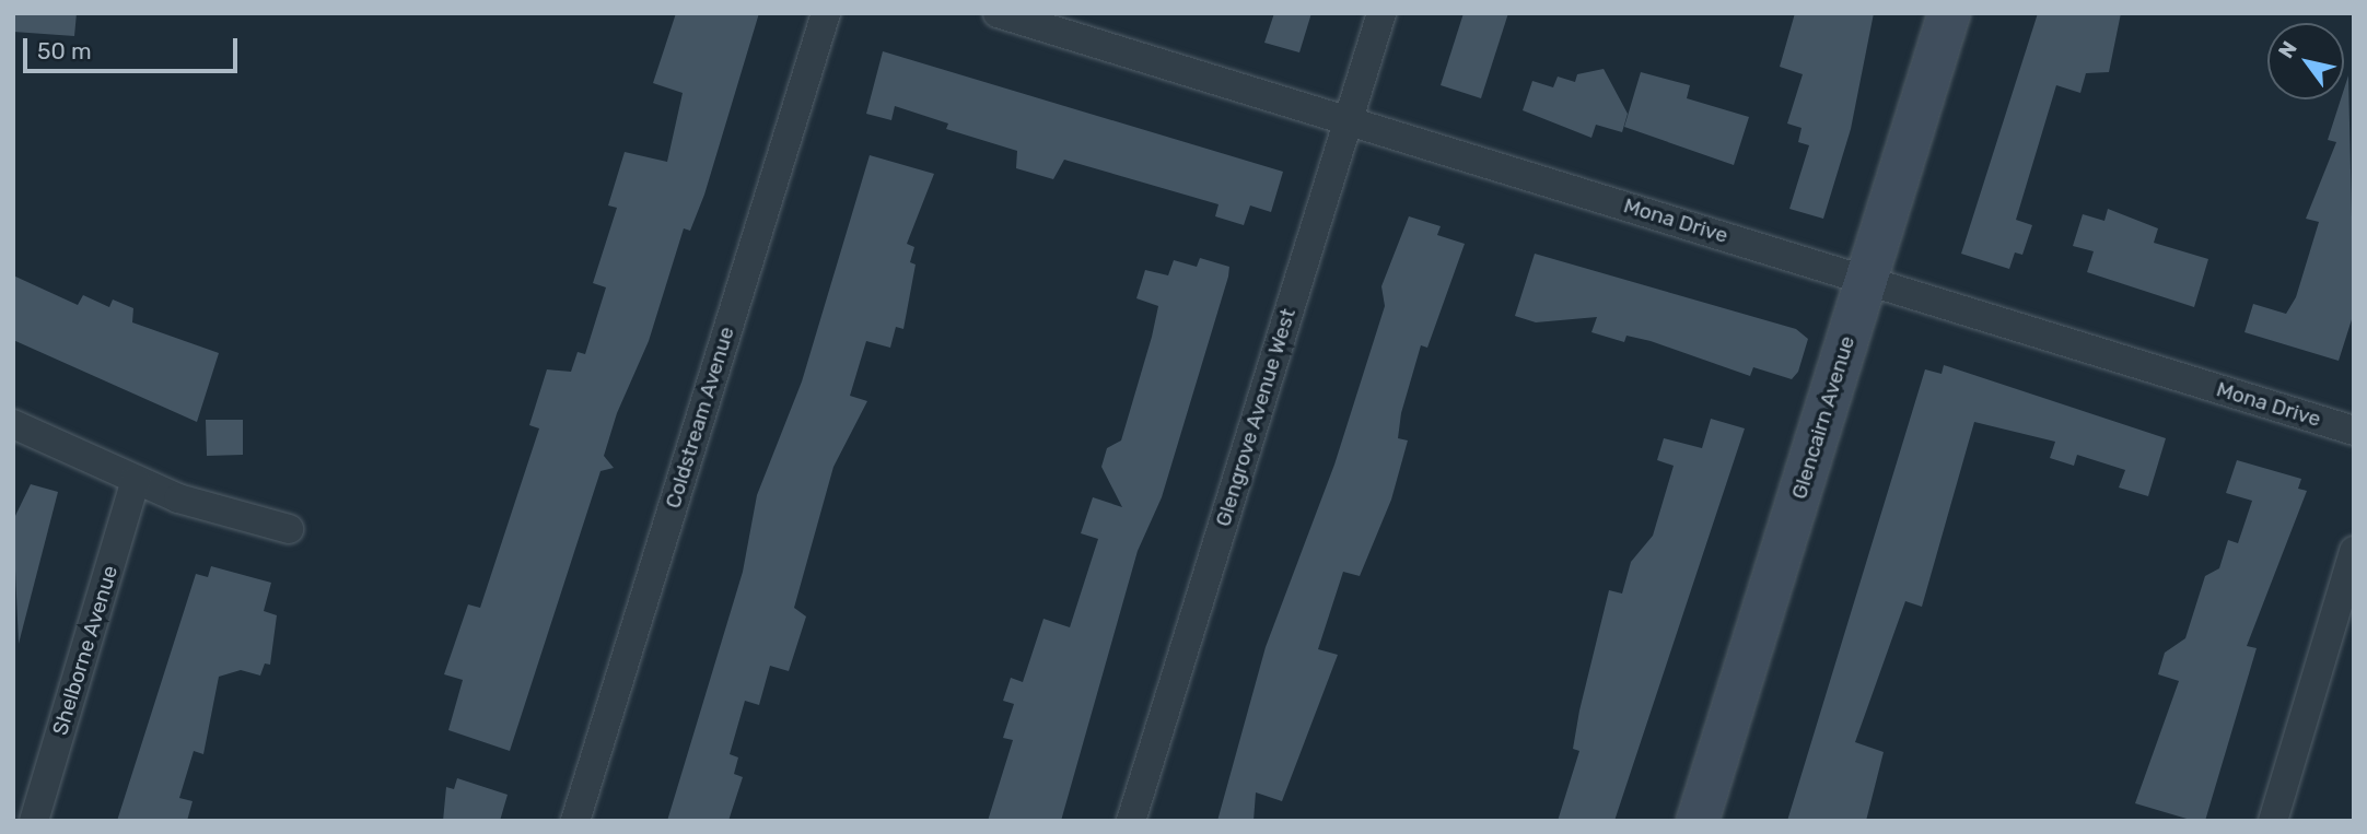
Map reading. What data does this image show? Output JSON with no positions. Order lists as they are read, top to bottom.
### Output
{
  "streets": {
    "street": [
      "Mona Drive",
      "Coldstream Avenue",
      "Glengrove Avenue West",
      "Glencairn Avenue",
      "Shelborne Avenue"
    ]
  },
  "crossings": [
    ["Mona Drive", "Glengrove Avenue West"],
    ["Mona Drive", "Glencairn Avenue"]
  ],
  "scale_bar": "50 m",
  "north": "top left"
}
